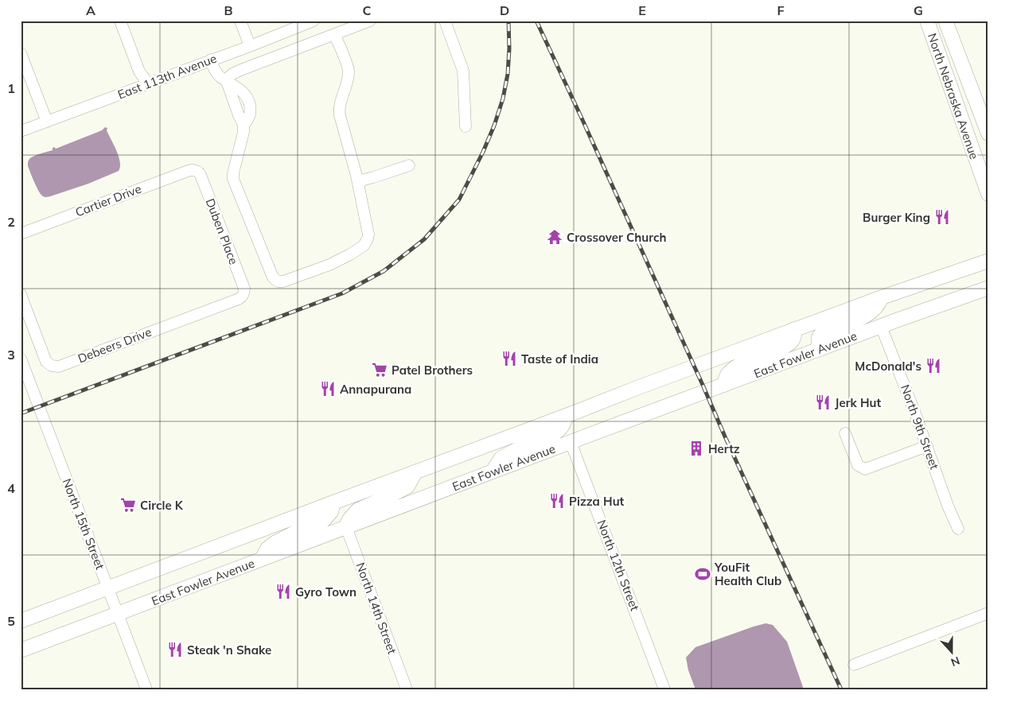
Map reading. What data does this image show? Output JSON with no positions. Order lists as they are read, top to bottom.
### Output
{
  "streets": {
    "main road": ["North Nebraska Avenue", "East Fowler Avenue"],
    "street": [
      "East 113th Avenue",
      "Cartier Drive",
      "Duben Place",
      "Debeers Drive",
      "North 9th Street",
      "North 15th Street",
      "North 12th Street",
      "North 14th Street"
    ]
  },
  "crossings": [
    ["Cartier Drive", "Duben Place"],
    ["Duben Place", "Debeers Drive"],
    ["East Fowler Avenue", "North 9th Street"],
    ["East Fowler Avenue", "North 15th Street"],
    ["East Fowler Avenue", "North 12th Street"],
    ["East Fowler Avenue", "North 14th Street"]
  ],
  "places": {
    "restaurant": [
      "Burger King",
      "Taste of India",
      "McDonald's",
      "Annapurana",
      "Jerk Hut",
      "Pizza Hut",
      "Gyro Town",
      "Steak 'n Shake"
    ],
    "temple": ["Crossover Church"],
    "supermarket": ["Patel Brothers", "Circle K"],
    "building": ["Hertz"],
    "sports": ["YouFit Health Club"]
  },
  "north": "bottom",
  "grid": {
    "columns": [
      "A",
      "B",
      "C",
      "D",
      "E",
      "F",
      "G"
    ],
    "rows": [
      "1",
      "2",
      "3",
      "4",
      "5"
    ]
  }
}
